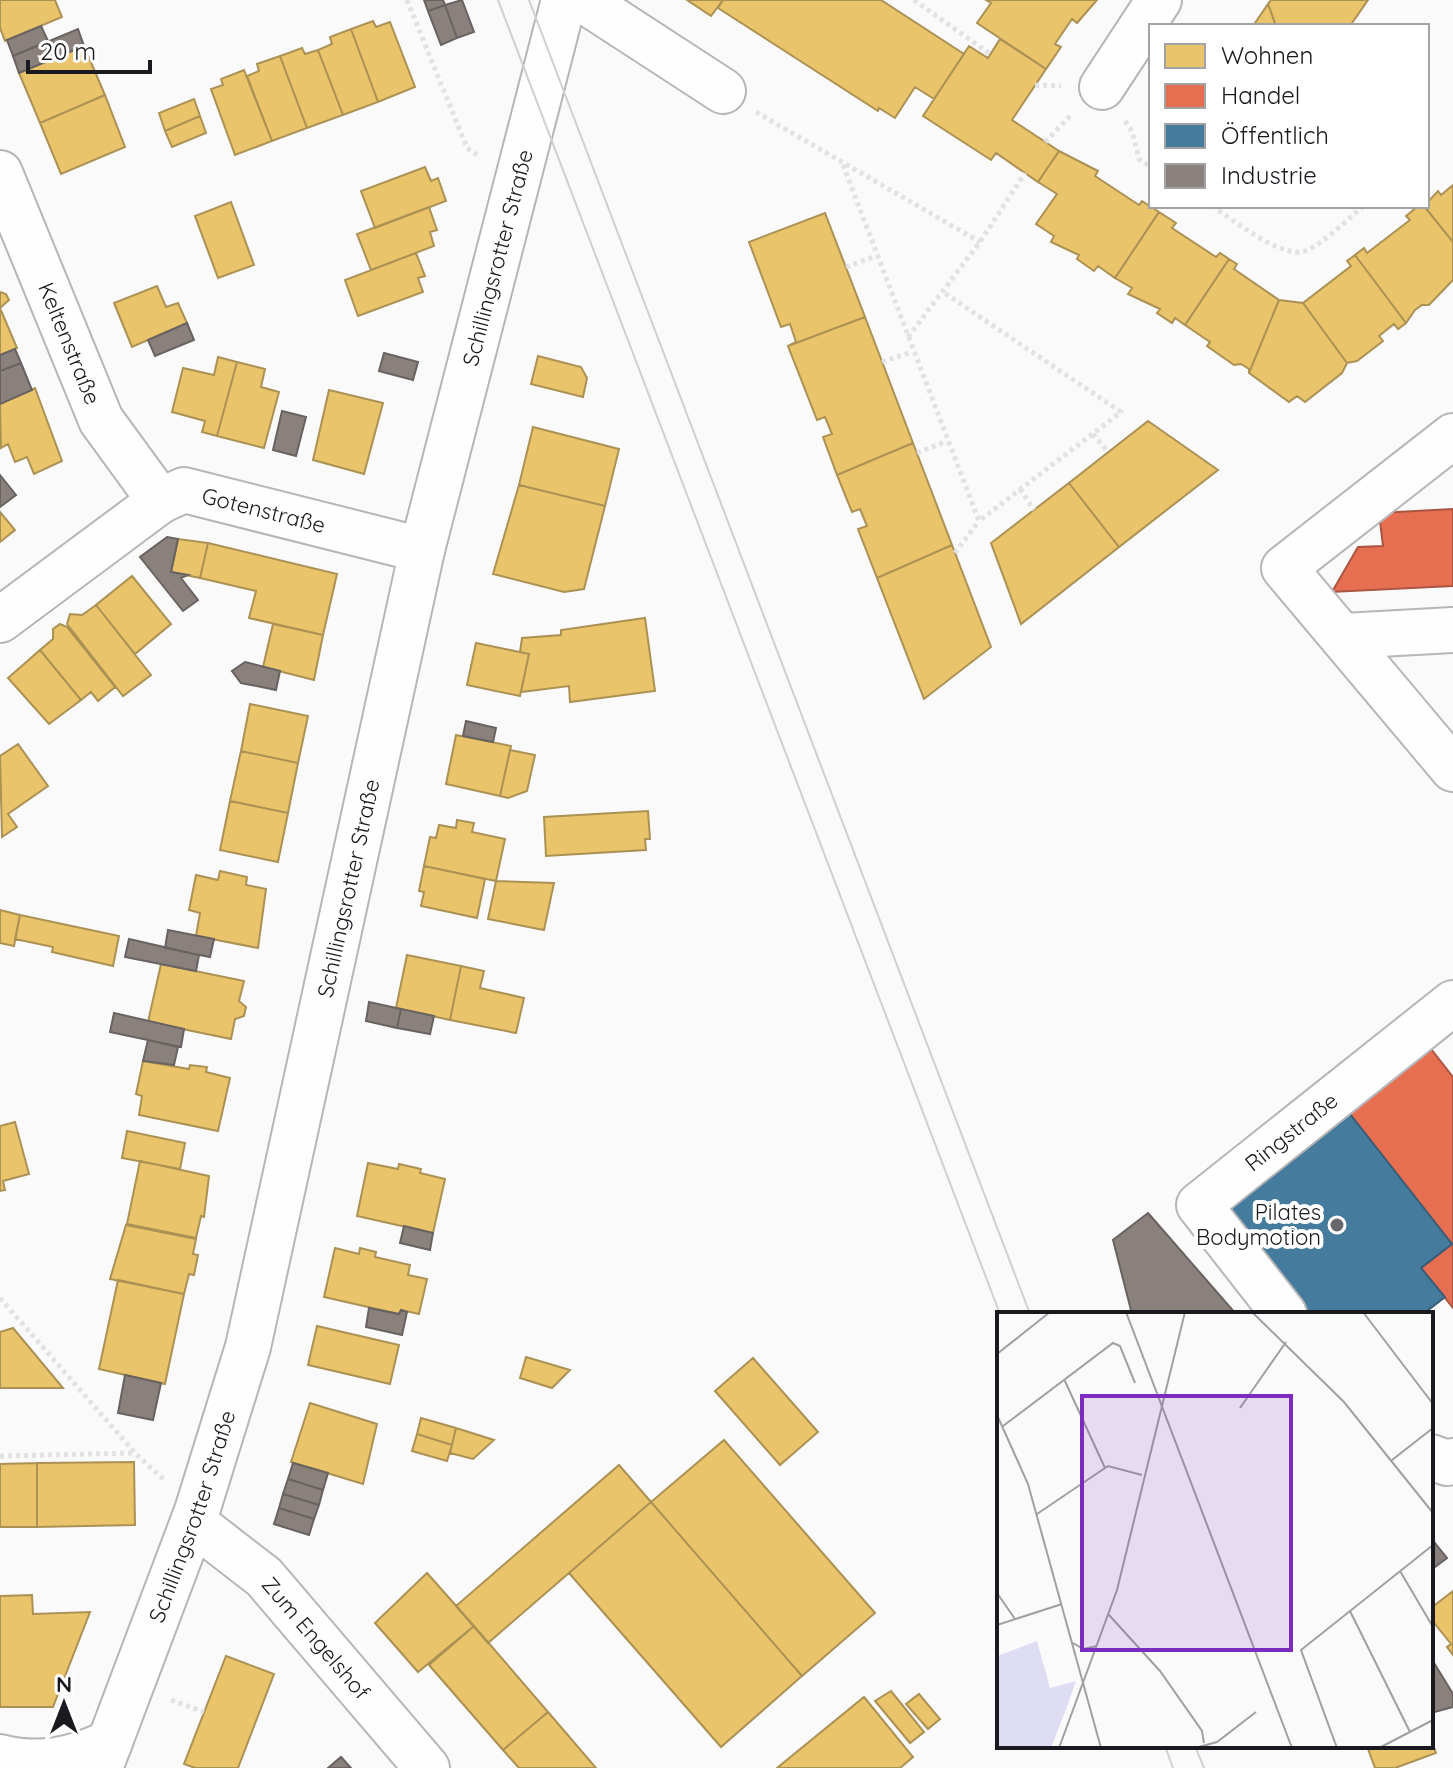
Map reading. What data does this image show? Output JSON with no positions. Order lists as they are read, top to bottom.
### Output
{
  "streets": {
    "street": [
      "Schillingsrotter Straße",
      "Keltenstraße",
      "Gotenstraße",
      "Ringstraße",
      "Zum Engelshof"
    ]
  },
  "crossings": [
    ["Schillingsrotter Straße", "Gotenstraße"],
    ["Schillingsrotter Straße", "Zum Engelshof"],
    ["Keltenstraße", "Gotenstraße"]
  ],
  "places": ["Pilates Bodymotion"],
  "legend": [
    "Wohnen",
    "Handel",
    "Öffentlich",
    "Industrie"
  ],
  "scale_bar": "20 m",
  "north": "top"
}
